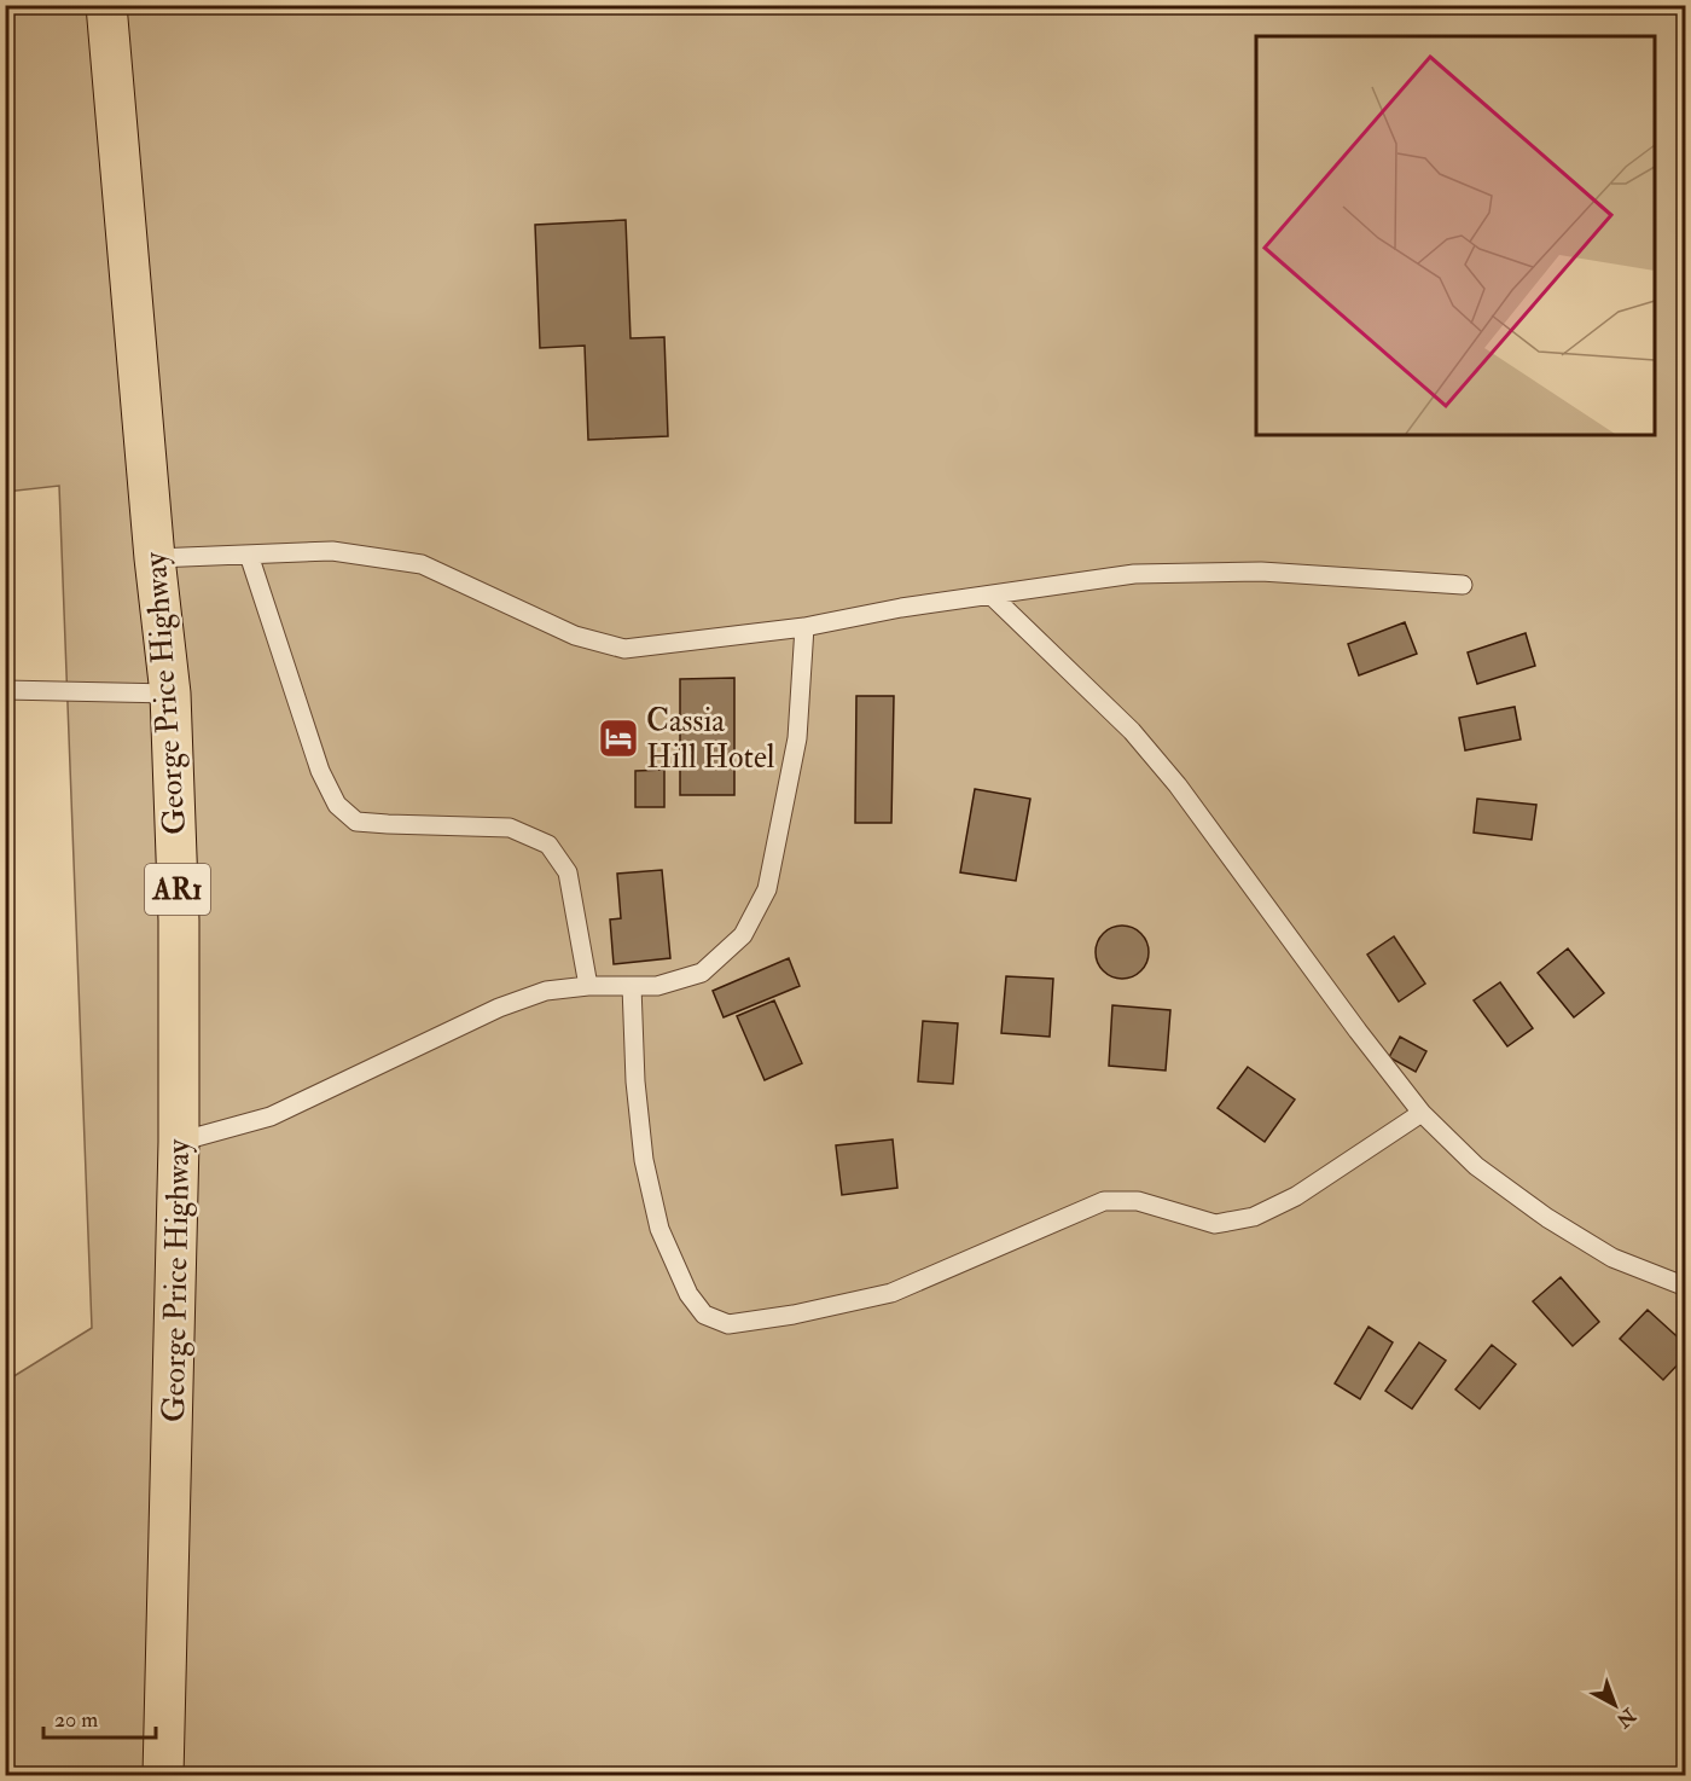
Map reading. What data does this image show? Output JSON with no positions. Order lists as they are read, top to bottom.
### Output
{
  "streets": {
    "highway": ["George Price Highway", "AR1"]
  },
  "places": {
    "hotel": ["Cassia Hill Hotel"]
  },
  "scale_bar": "20 m",
  "north": "bottom right"
}
